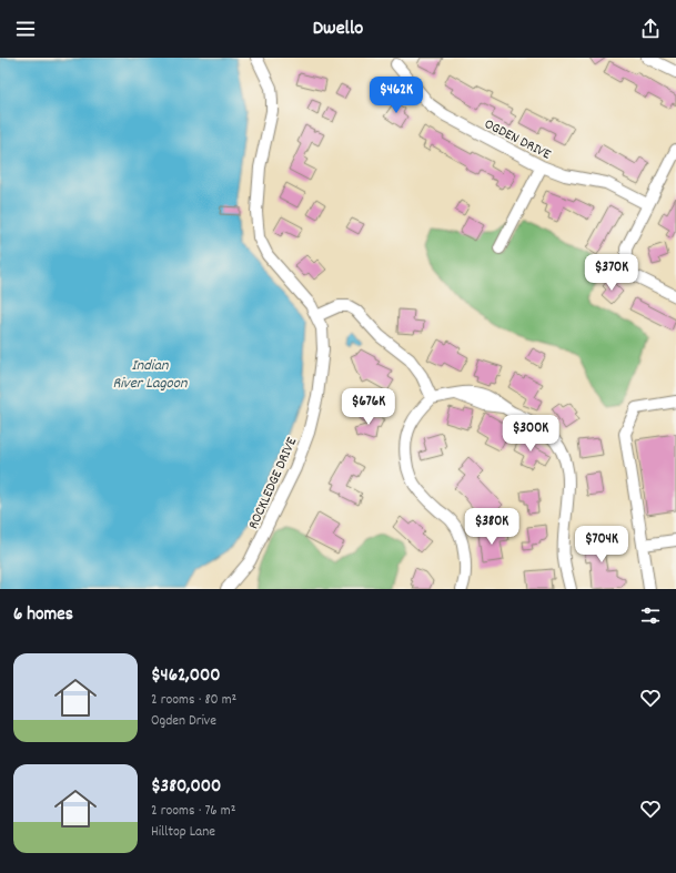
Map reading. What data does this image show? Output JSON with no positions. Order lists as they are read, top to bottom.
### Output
{
  "streets": {
    "street": ["OGDEN DRIVE", "ROCKLEDGE DRIVE"]
  },
  "water": ["Indian River Lagoon"],
  "page": {
    "header": "Dwello",
    "price": [
      "$462K",
      "$370K",
      "$676K",
      "$300K",
      "$380K",
      "$704K"
    ],
    "heading": "6 homes",
    "list": [
      {
        "name": "$462,000",
        "note": "2 rooms · 80 m² · Ogden Drive"
      },
      {
        "name": "$380,000",
        "note": "2 rooms · 76 m² · Hilltop Lane"
      }
    ]
  }
}
